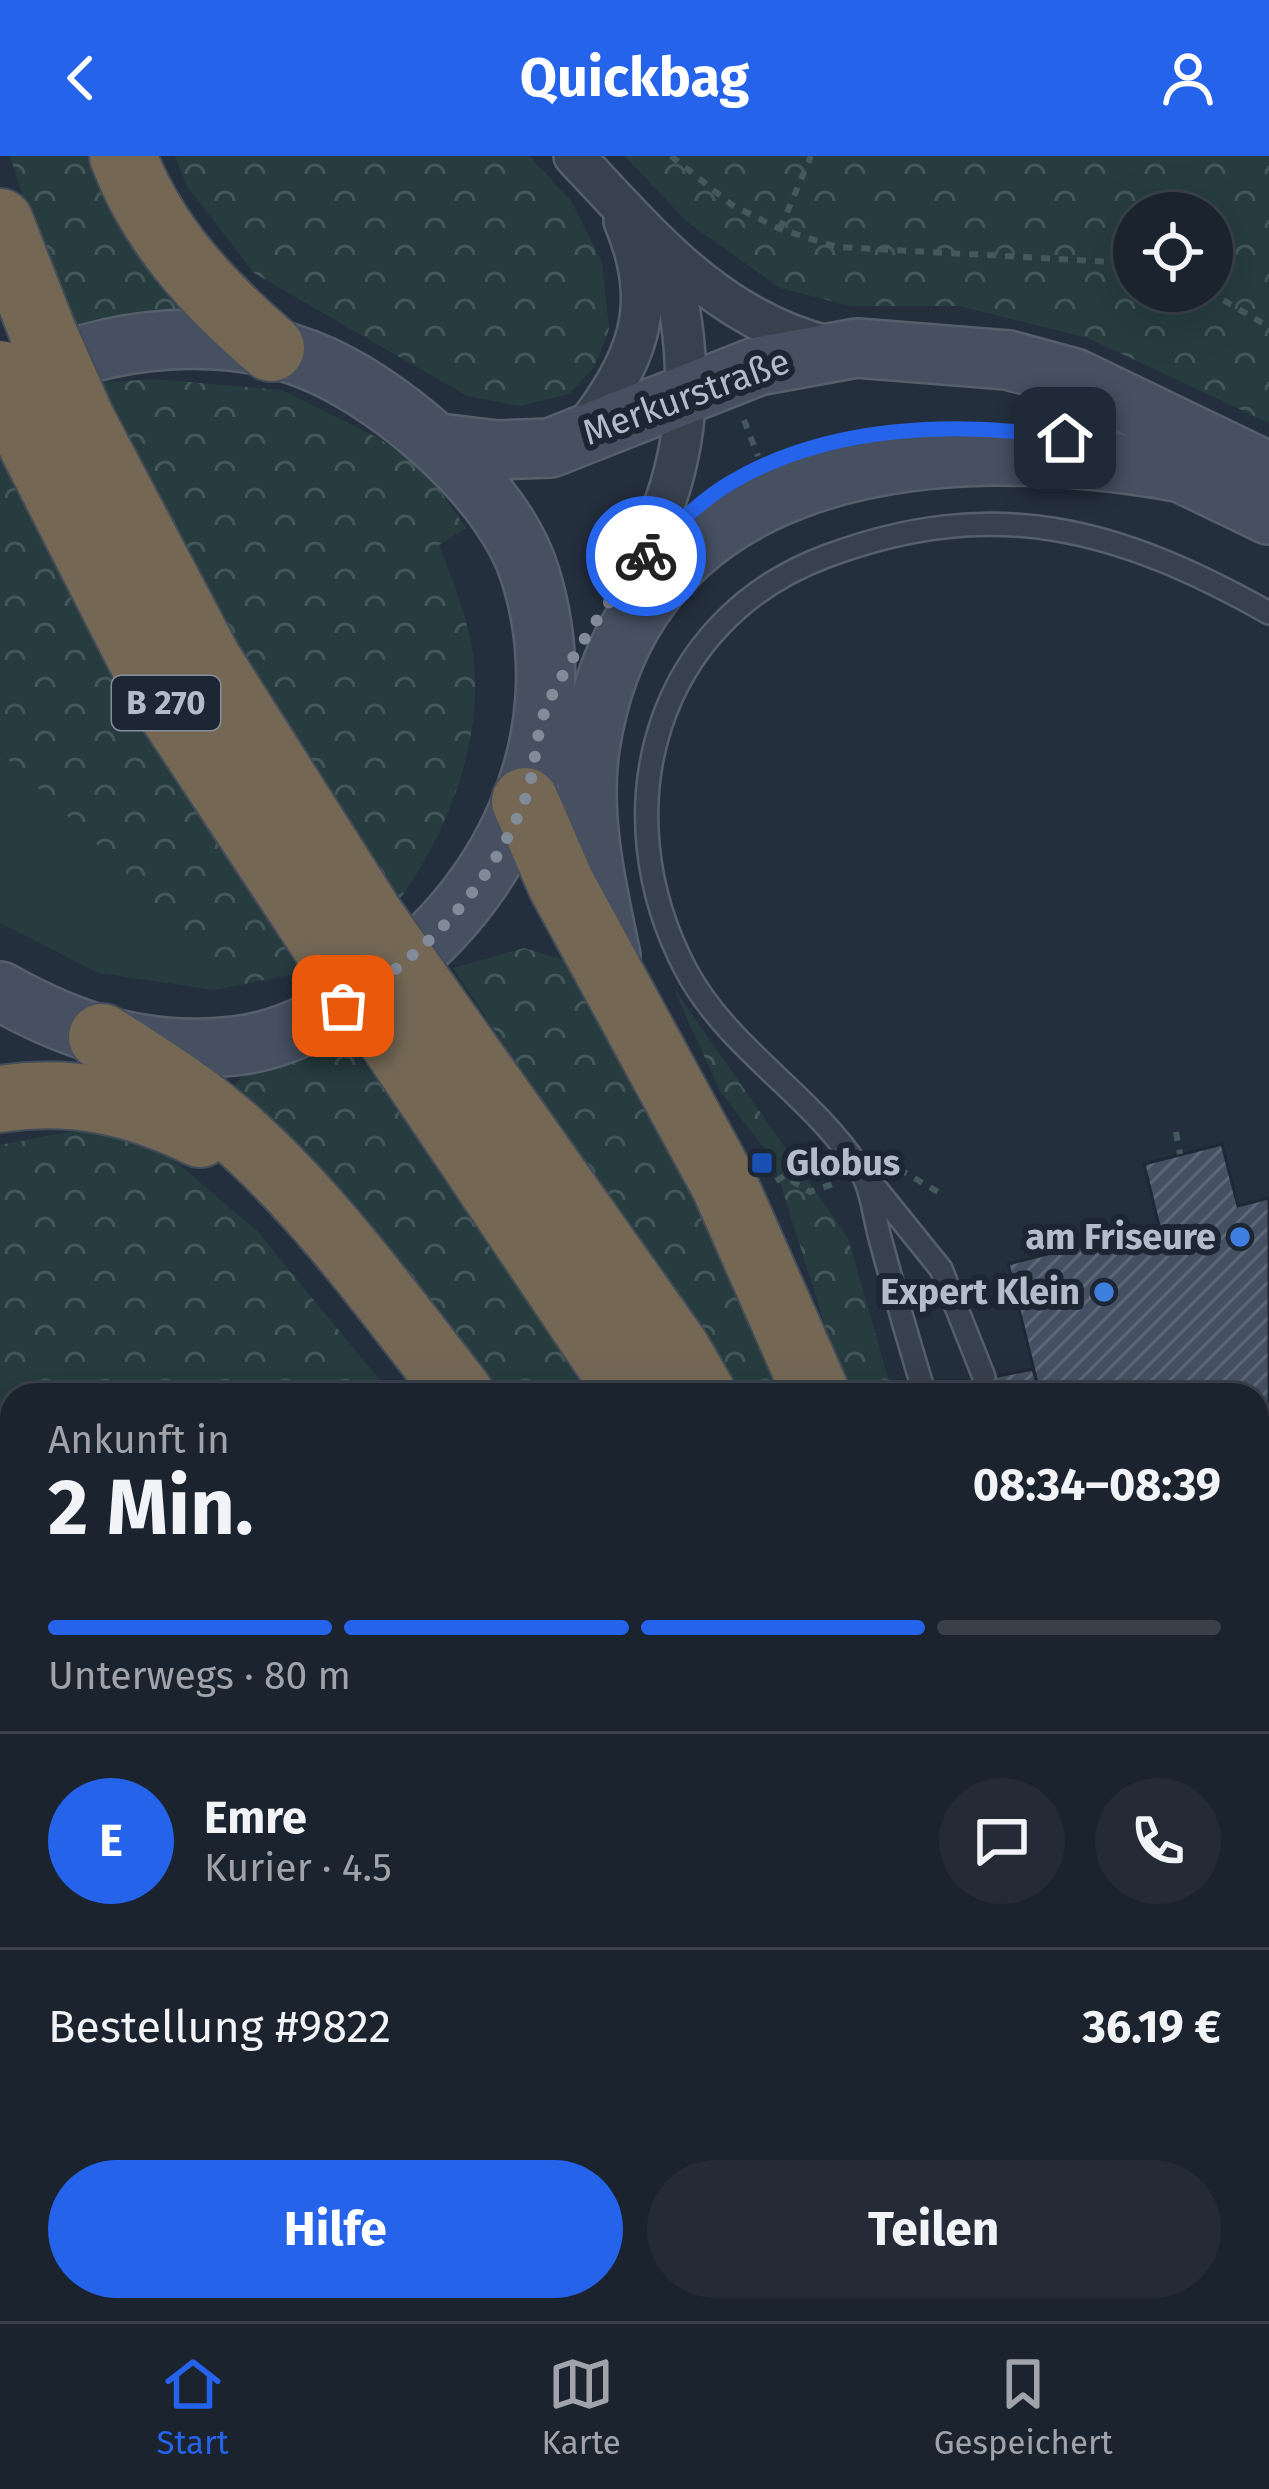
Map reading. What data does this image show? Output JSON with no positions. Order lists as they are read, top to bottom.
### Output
{
  "streets": {
    "highway": ["B 270"],
    "street": ["Merkurstraße"]
  },
  "places": {
    "transit": ["Globus"],
    "other": ["am Friseure", "Expert Klein"]
  },
  "page": {
    "header": "Quickbag",
    "heading": ["2 Min.", "Ankunft in", "08:34–08:39"],
    "panel": [
      "Emre",
      "Kurier · 4.5",
      "Bestellung #9822",
      "36.19 €"
    ],
    "bar": "Unterwegs · 80 m",
    "round": "E",
    "buttons": ["Hilfe", "Teilen"],
    "tabs": ["Start", "Karte", "Gespeichert"]
  }
}
